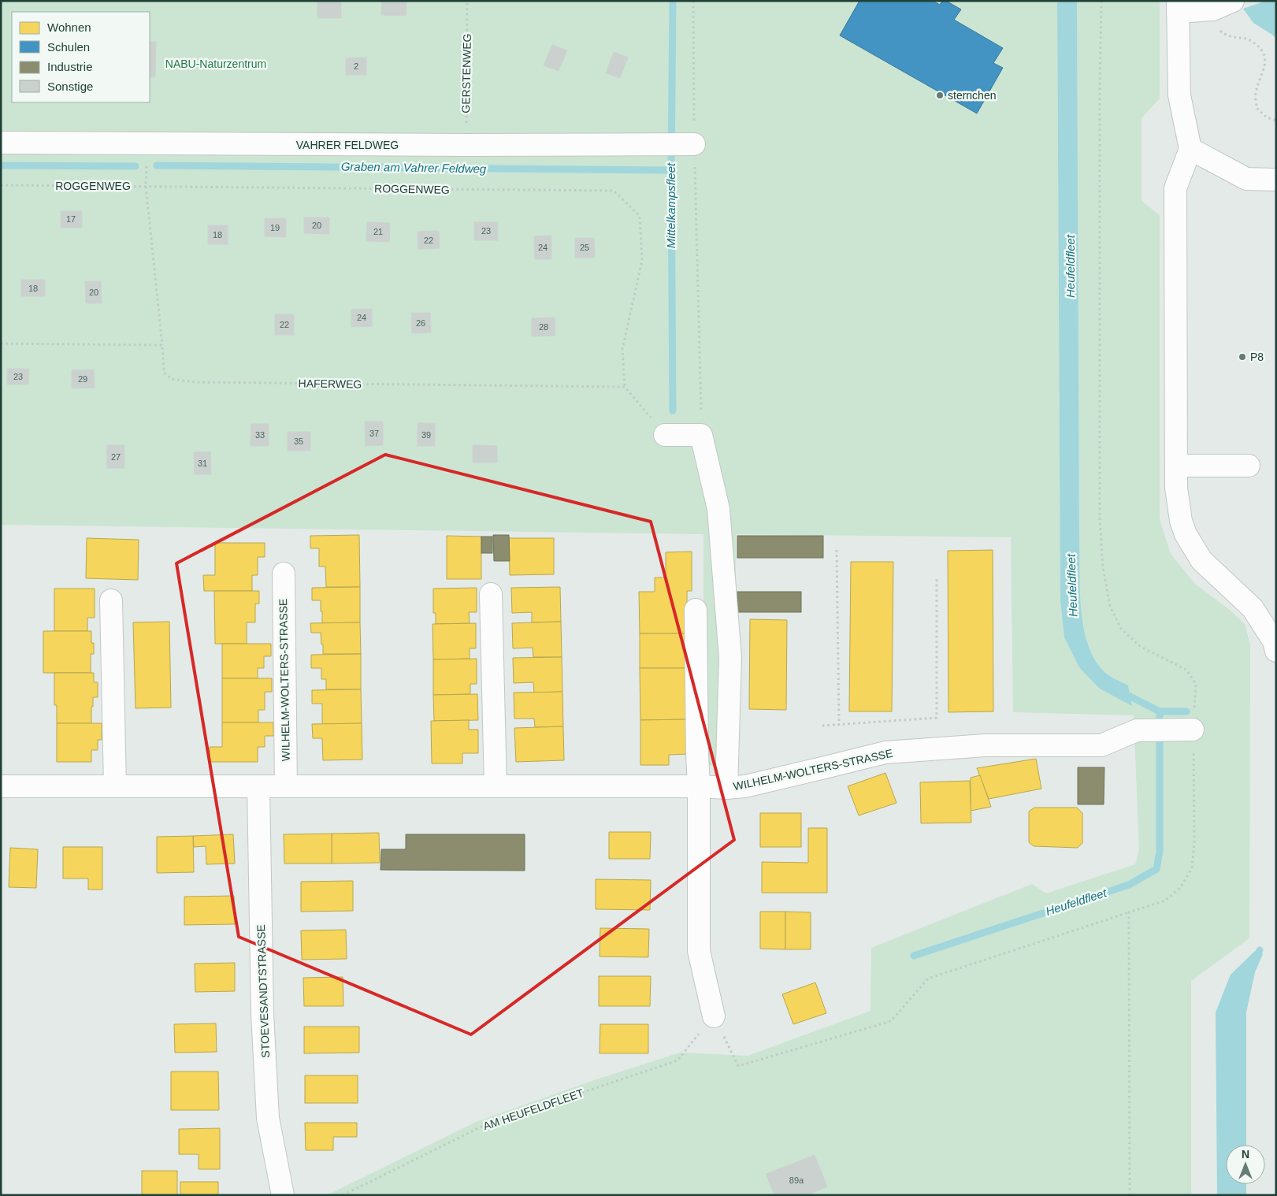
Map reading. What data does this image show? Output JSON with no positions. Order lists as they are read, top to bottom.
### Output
{
  "streets": {
    "street": ["VAHRER FELDWEG", "WILHELM-WOLTERS-STRASSE", "STOEVESANDTSTRASSE"],
    "path": [
      "GERSTENWEG",
      "ROGGENWEG",
      "HAFERWEG",
      "AM HEUFELDFLEET"
    ]
  },
  "crossings": [
    ["GERSTENWEG", "VAHRER FELDWEG"],
    ["ROGGENWEG", "HAFERWEG"],
    ["WILHELM-WOLTERS-STRASSE", "STOEVESANDTSTRASSE"]
  ],
  "water": ["Graben am Vahrer Feldweg", "Mittelkampsfleet", "Heufeldfleet"],
  "parks": ["NABU-Naturzentrum"],
  "places": ["sternchen", "P8"],
  "house_numbers": [
    "2",
    "17",
    "20",
    "19",
    "23",
    "21",
    "18",
    "22",
    "24",
    "25",
    "18",
    "20",
    "24",
    "26",
    "22",
    "28",
    "23",
    "29",
    "37",
    "33",
    "39",
    "35",
    "27",
    "31",
    "89a"
  ],
  "legend": [
    "Wohnen",
    "Schulen",
    "Industrie",
    "Sonstige"
  ],
  "north": "top"
}
